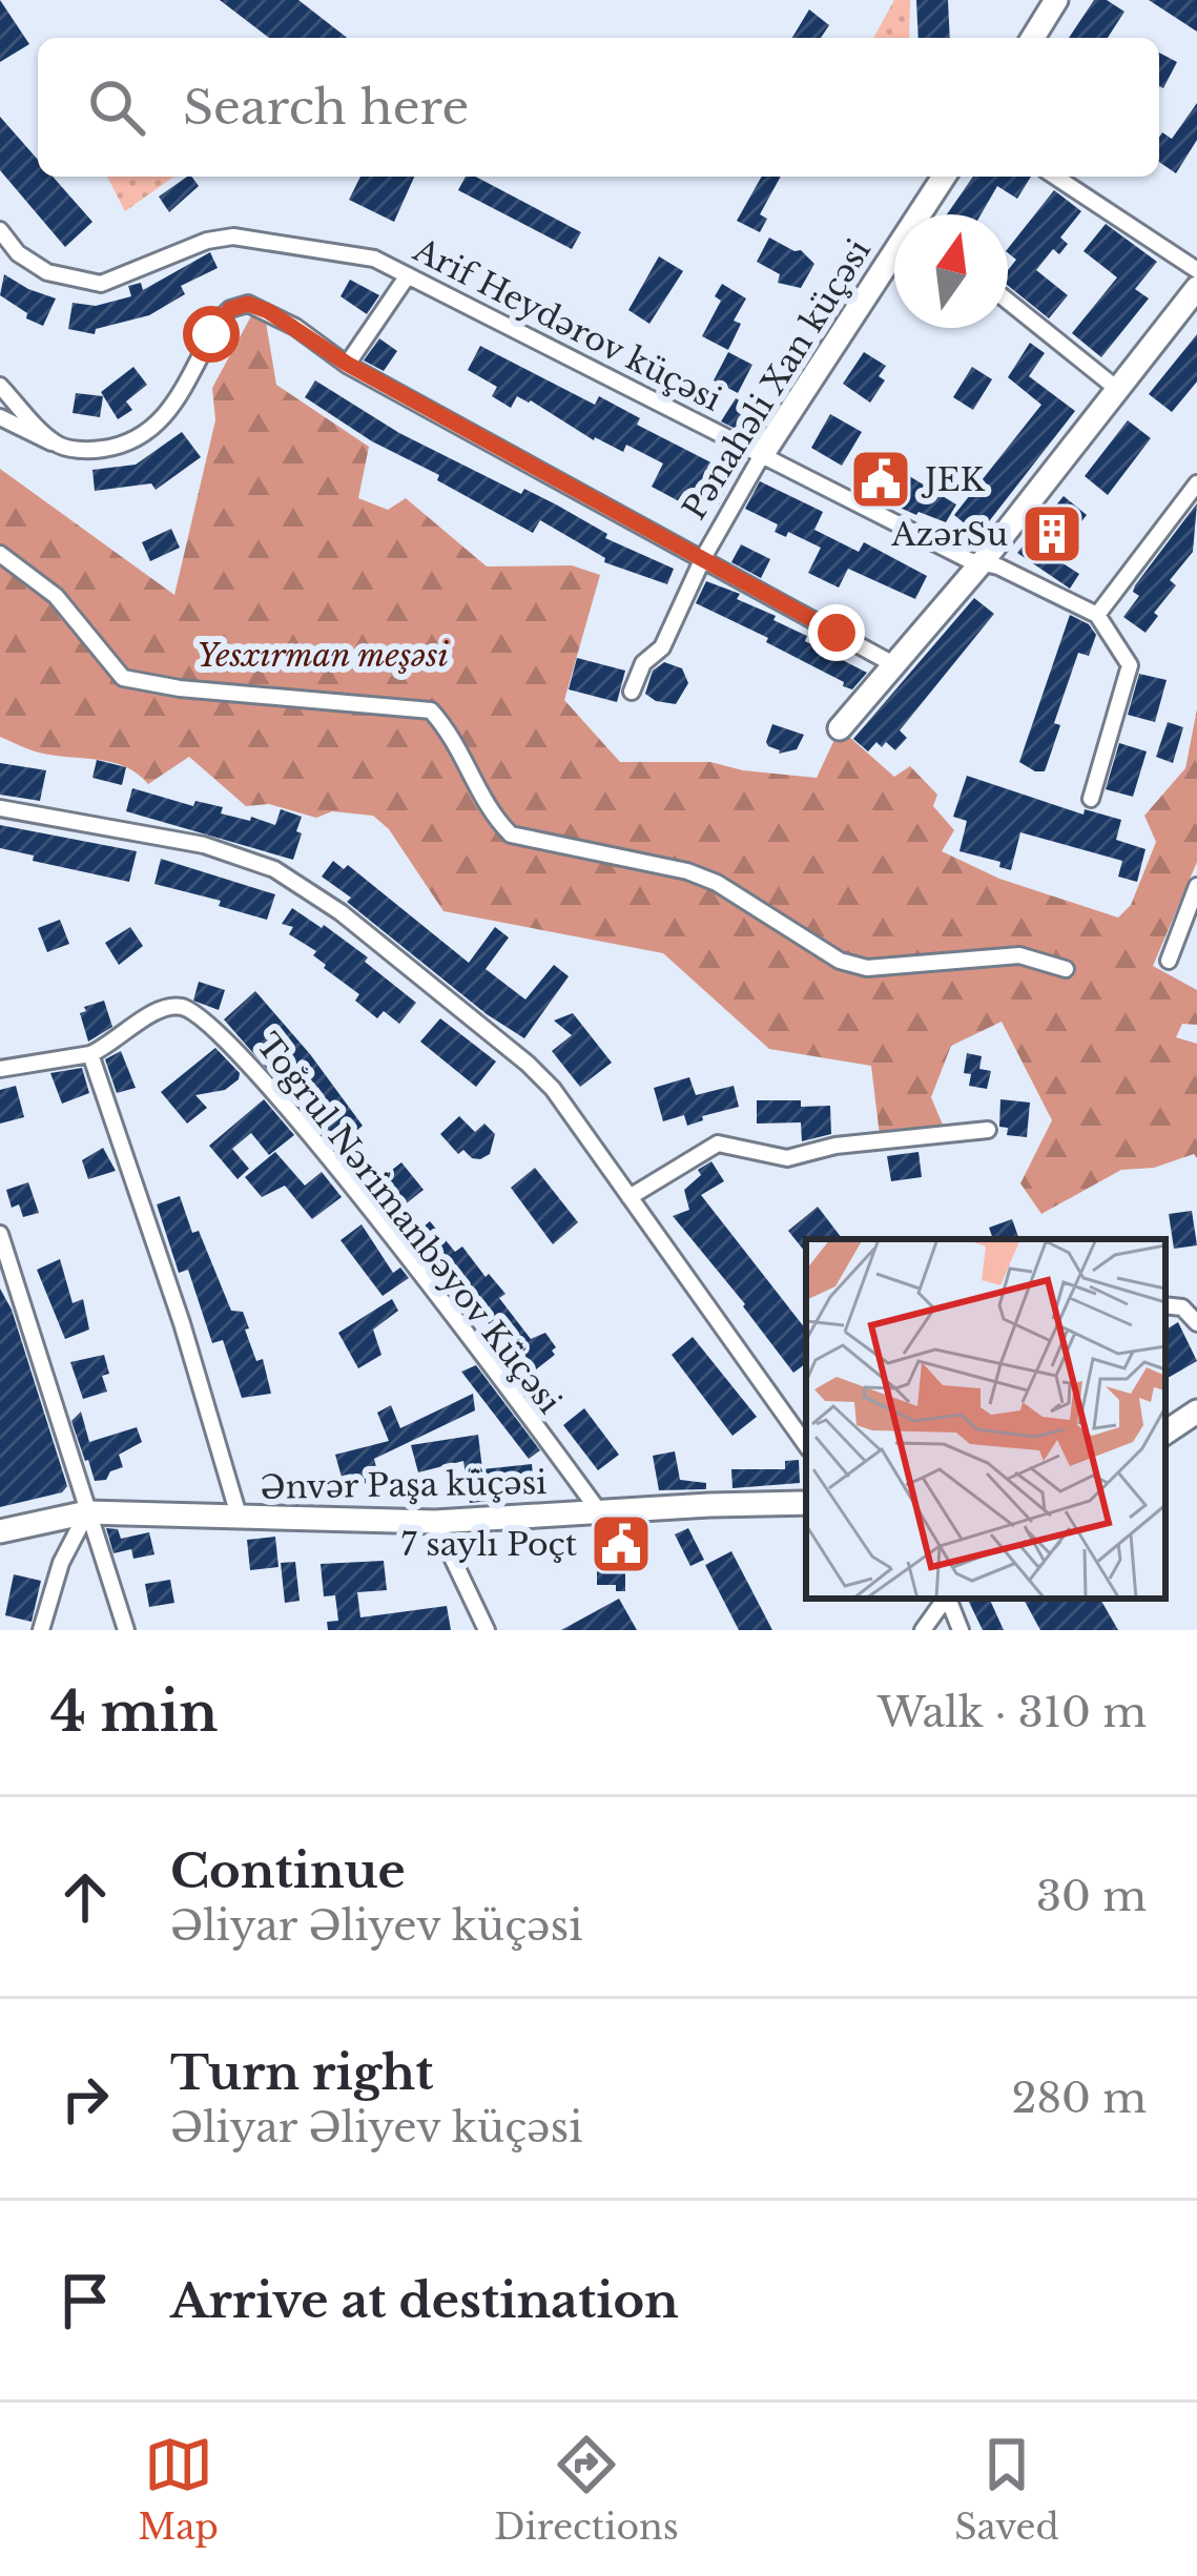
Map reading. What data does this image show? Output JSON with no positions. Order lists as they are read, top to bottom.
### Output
{
  "streets": {
    "street": [
      "Arif Heydərov küçəsi",
      "Pənahəli Xan küçəsi",
      "Toğrul Nərimanbəyov Küçəsi",
      "Ənvər Paşa küçəsi"
    ]
  },
  "crossings": [
    ["Arif Heydərov küçəsi", "Pənahəli Xan küçəsi"],
    ["Toğrul Nərimanbəyov Küçəsi", "Ənvər Paşa küçəsi"]
  ],
  "parks": ["Yesxırman meşəsi"],
  "places": {
    "public building": ["JEK", "7 saylı Poçt"],
    "building": ["AzərSu"]
  },
  "north": "top",
  "page": {
    "search": "Search here",
    "heading": ["4 min", "Walk · 310 m"],
    "list": [
      ["Continue", "Əliyar Əliyev küçəsi", "30 m"],
      ["Turn right", "Əliyar Əliyev küçəsi", "280 m"],
      "Arrive at destination"
    ],
    "nav": ["Map", "Directions", "Saved"]
  }
}
